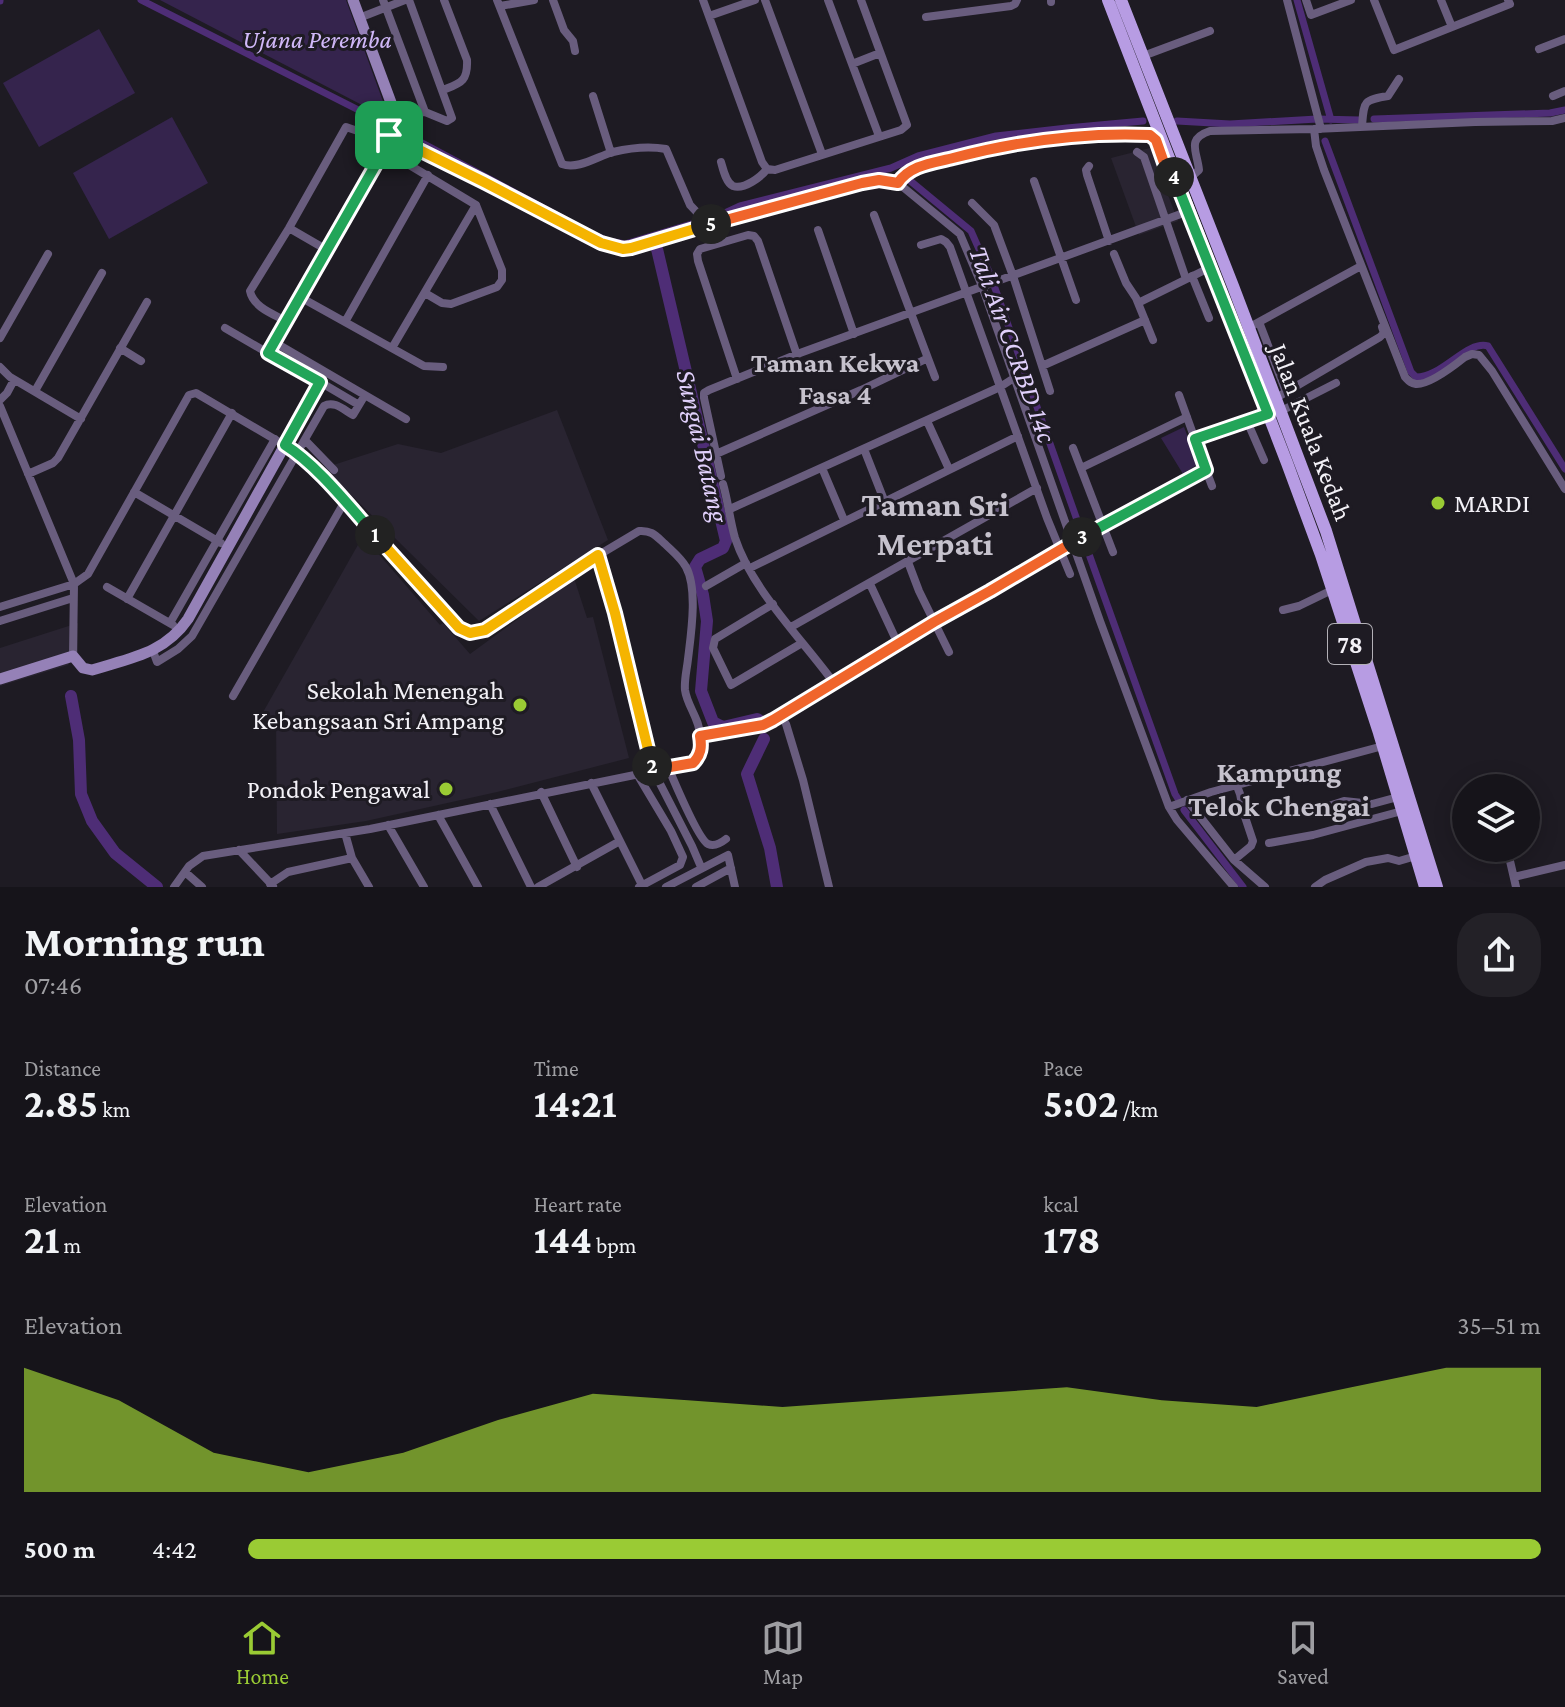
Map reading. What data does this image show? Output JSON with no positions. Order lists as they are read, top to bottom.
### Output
{
  "streets": {
    "main road": ["Jalan Kuala Kedah", "78"]
  },
  "districts": ["Taman Kekwa Fasa 4", "Taman Sri Merpati", "Kampung Telok Chengai"],
  "water": ["Tali Air CCRBD 14c", "Sungai Batang"],
  "parks": ["Ujana Peremba"],
  "places": ["MARDI", "Sekolah Menengah Kebangsaan Sri Ampang", "Pondok Pengawal"],
  "page": {
    "pins": [
      "4",
      "5",
      "1",
      "3",
      "2"
    ],
    "heading": ["Morning run", "07:46"],
    "stats": [
      ["Distance", "2.85 km"],
      ["Time", "14:21"],
      ["Pace", "5:02 /km"],
      ["Elevation", "21 m"],
      ["Heart rate", "144 bpm"],
      ["kcal", "178"]
    ],
    "chart": ["Elevation", "35–51 m"],
    "list": [
      {
        "name": "500 m",
        "note": "4:42"
      }
    ],
    "tabs": ["Home", "Map", "Saved"]
  }
}
